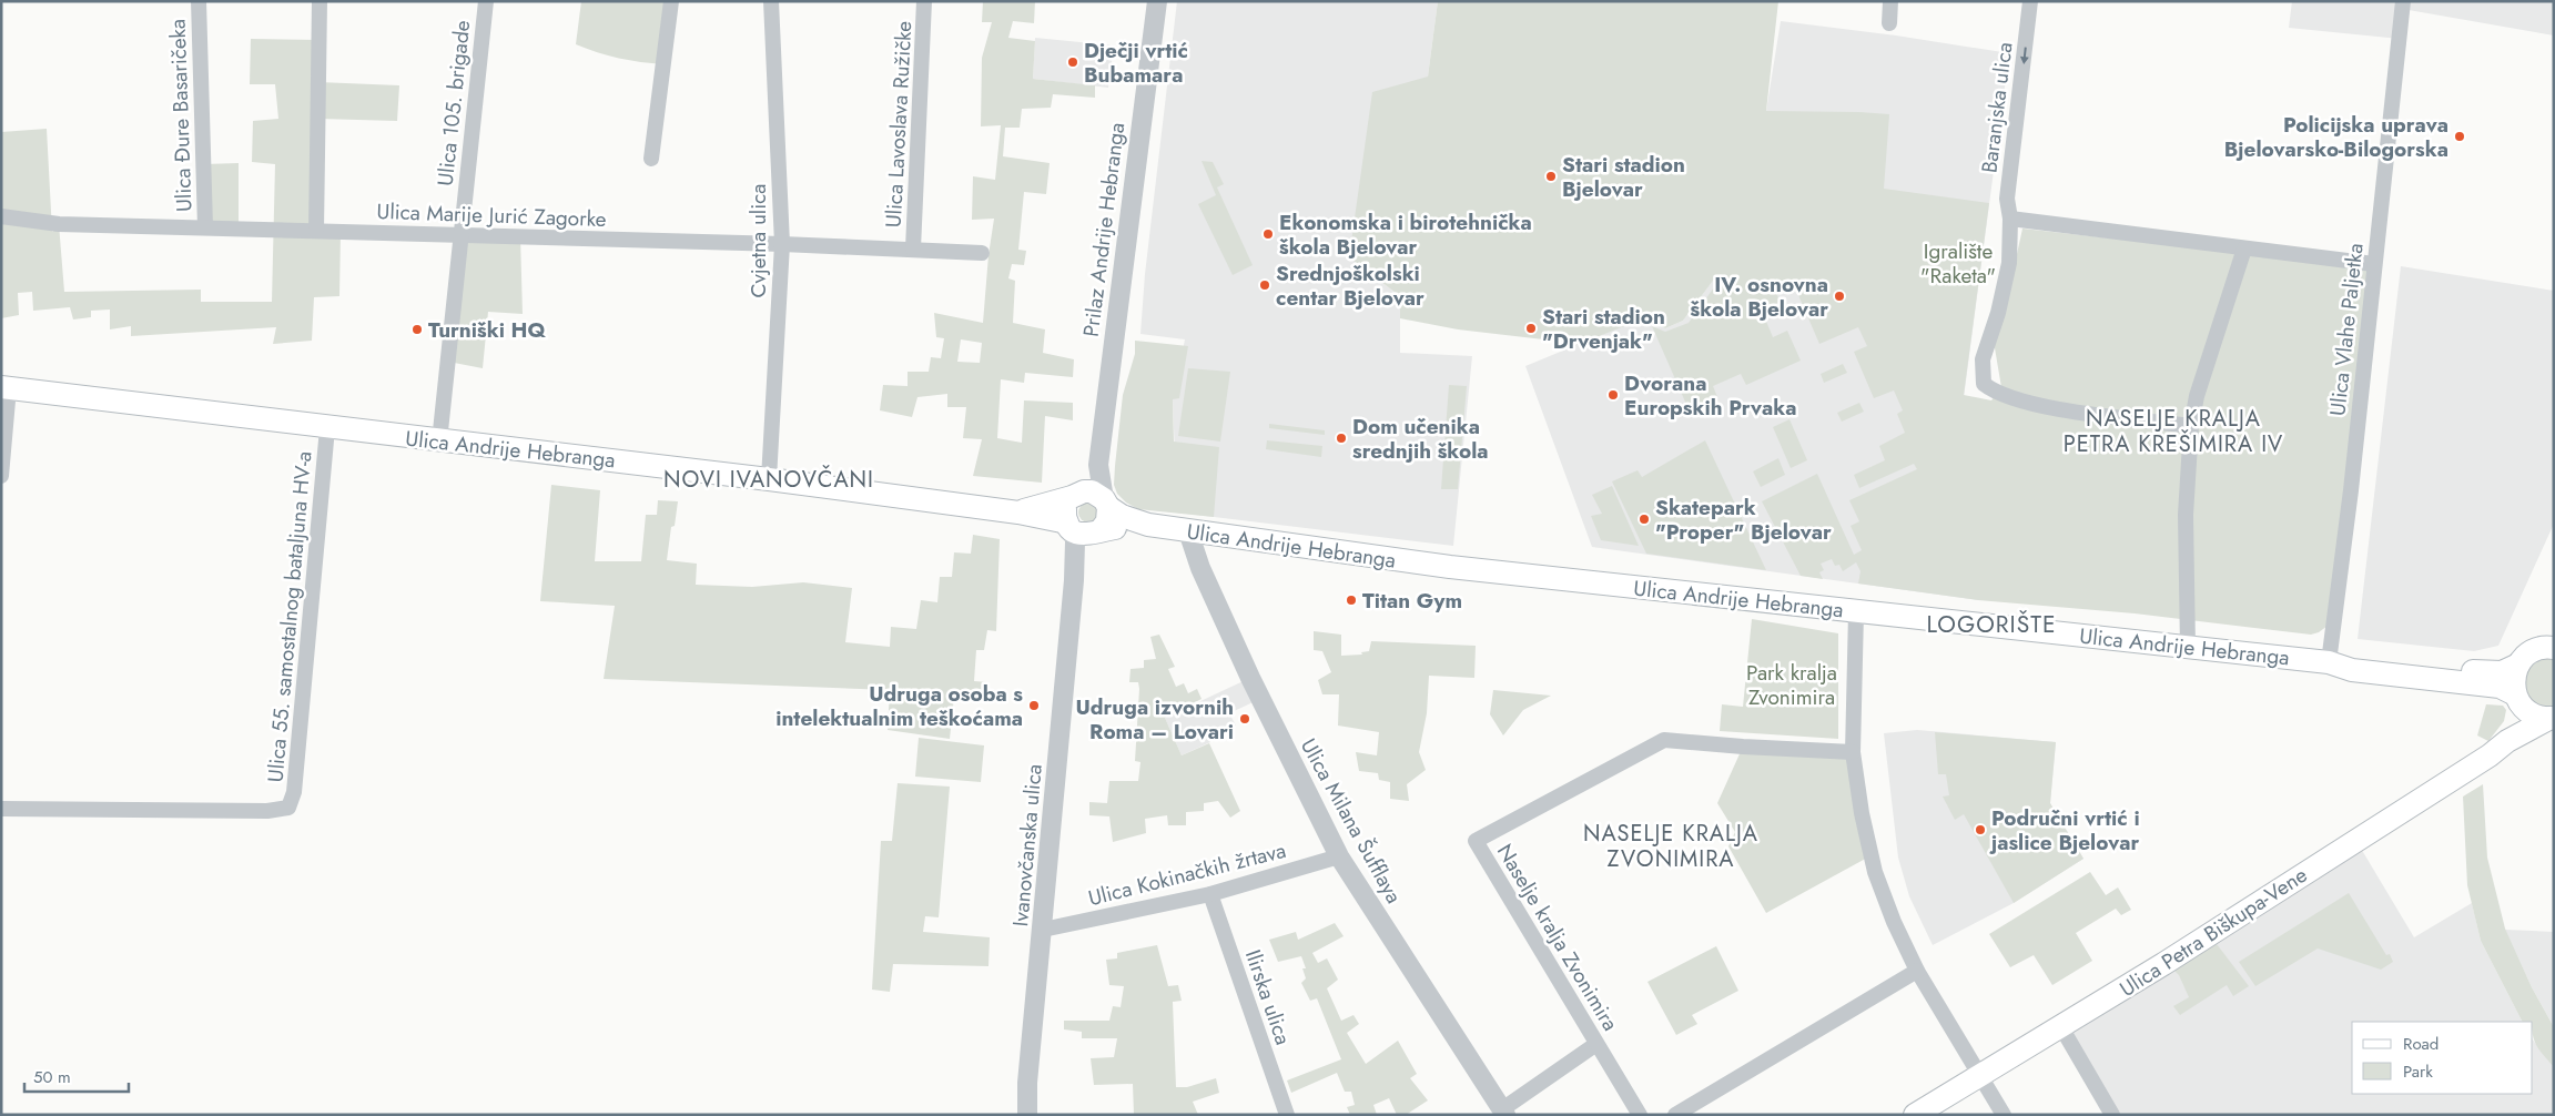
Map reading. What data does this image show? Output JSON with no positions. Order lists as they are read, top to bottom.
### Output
{
  "streets": {
    "main road": ["Ulica Andrije Hebranga", "Ulica Petra Biškupa-Vene"],
    "street": [
      "Ulica 105. brigade",
      "Baranjska ulica",
      "Ulica Đure Basaričeka",
      "Ulica Lavoslava Ružičke",
      "Ulica Marije Jurić Zagorke",
      "Prilaz Andrije Hebranga",
      "Cvjetna ulica",
      "Ulica Vlahe Paljetka",
      "Ulica 55. samostalnog bataljuna HV-a",
      "Ulica Milana Šufflaya",
      "Ivanovčanska ulica",
      "Ulica Kokinačkih žrtava",
      "Naselje kralja Zvonimira",
      "Ilirska ulica"
    ]
  },
  "crossings": [
    ["Ulica 105. brigade", "Ulica Marije Jurić Zagorke"],
    ["Ulica 105. brigade", "Ulica Andrije Hebranga"],
    ["Ulica Đure Basaričeka", "Ulica Marije Jurić Zagorke"],
    ["Ulica Lavoslava Ružičke", "Ulica Marije Jurić Zagorke"],
    ["Ulica Marije Jurić Zagorke", "Cvjetna ulica"],
    ["Prilaz Andrije Hebranga", "Ulica Andrije Hebranga"],
    ["Prilaz Andrije Hebranga", "Ivanovčanska ulica"],
    ["Cvjetna ulica", "Ulica Andrije Hebranga"],
    ["Ulica Vlahe Paljetka", "Ulica Andrije Hebranga"],
    ["Ulica Andrije Hebranga", "Ulica 55. samostalnog bataljuna HV-a"],
    ["Ulica Andrije Hebranga", "Ulica Milana Šufflaya"],
    ["Ulica Andrije Hebranga", "Ivanovčanska ulica"],
    ["Ulica Andrije Hebranga", "Ulica Petra Biškupa-Vene"],
    ["Ulica Milana Šufflaya", "Ulica Kokinačkih žrtava"],
    ["Ivanovčanska ulica", "Ulica Kokinačkih žrtava"],
    ["Ulica Kokinačkih žrtava", "Ilirska ulica"]
  ],
  "one_way": ["Baranjska ulica"],
  "districts": [
    "NASELJE KRALJA PETRA KREŠIMIRA IV",
    "NOVI IVANOVČANI",
    "LOGORIŠTE",
    "NASELJE KRALJA ZVONIMIRA"
  ],
  "parks": ["Igralište \"Raketa\"", "Park kralja Zvonimira"],
  "places": [
    "Dječji vrtić Bubamara",
    "Policijska uprava Bjelovarsko-Bilogorska",
    "Stari stadion Bjelovar",
    "Ekonomska i birotehnička škola Bjelovar",
    "Srednjoškolski centar Bjelovar",
    "IV. osnovna škola Bjelovar",
    "Stari stadion \"Drvenjak\"",
    "Turniški HQ",
    "Dvorana Europskih Prvaka",
    "Dom učenika srednjih škola",
    "Skatepark \"Proper\" Bjelovar",
    "Titan Gym",
    "Udruga osoba s intelektualnim teškoćama",
    "Udruga izvornih Roma – Lovari",
    "Područni vrtić i jaslice Bjelovar"
  ],
  "legend": ["Road", "Park"],
  "scale_bar": "50 m"
}
